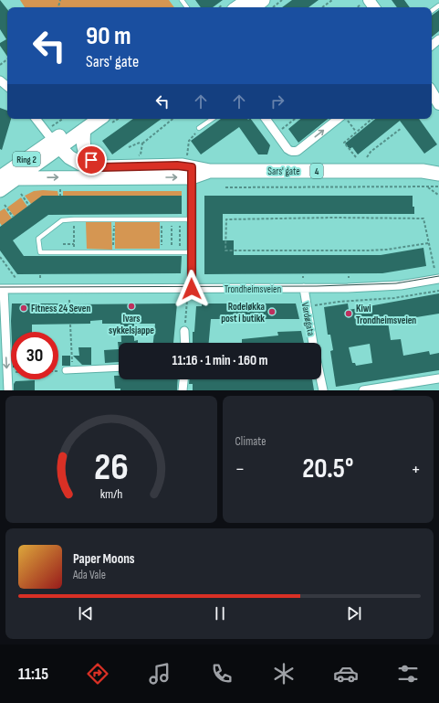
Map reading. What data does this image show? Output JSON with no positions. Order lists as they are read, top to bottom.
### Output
{
  "streets": {
    "main road": ["Ring 2", "Sars' gate", "4"],
    "street": ["Trondheimsveien", "Vardøgata"]
  },
  "crossings": [
    ["Ring 2", "Sars' gate"],
    ["Trondheimsveien", "Vardøgata"]
  ],
  "places": [
    "Ivars sykkelsjappe",
    "Fitness 24 Seven",
    "Rodeløkka post i butikk",
    "Kiwi Trondheimsveien"
  ],
  "page": {
    "turn": ["90 m", "Sars' gate"],
    "limit": "30",
    "trip": "11:16 · 1 min · 160 m",
    "tile": "Climate",
    "heat": ["−", "20.5°", "+"],
    "song": ["Paper Moons", "Ada Vale"],
    "tabs": "11:15",
    "gauge": ["26", "km/h"]
  }
}
